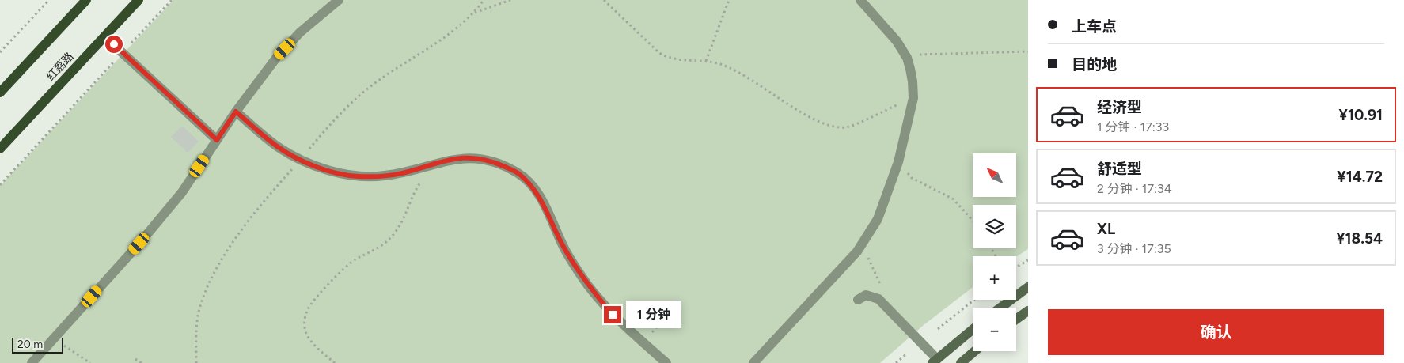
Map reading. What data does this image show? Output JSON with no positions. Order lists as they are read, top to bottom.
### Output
{
  "streets": {
    "main road": ["红荔路"]
  },
  "scale_bar": "20 m",
  "north": "top left",
  "page": {
    "banner": ["上车点", "目的地"],
    "list": [
      {
        "name": "经济型",
        "note": "1 分钟 · 17:33",
        "value": "¥10.91"
      },
      {
        "name": "舒适型",
        "note": "2 分钟 · 17:34",
        "value": "¥14.72"
      },
      {
        "name": "XL",
        "note": "3 分钟 · 17:35",
        "value": "¥18.54"
      }
    ],
    "map_buttons": ["+", "−"],
    "bubble": "1 分钟",
    "buttons": "确认",
    "scale": "20 m"
  }
}
